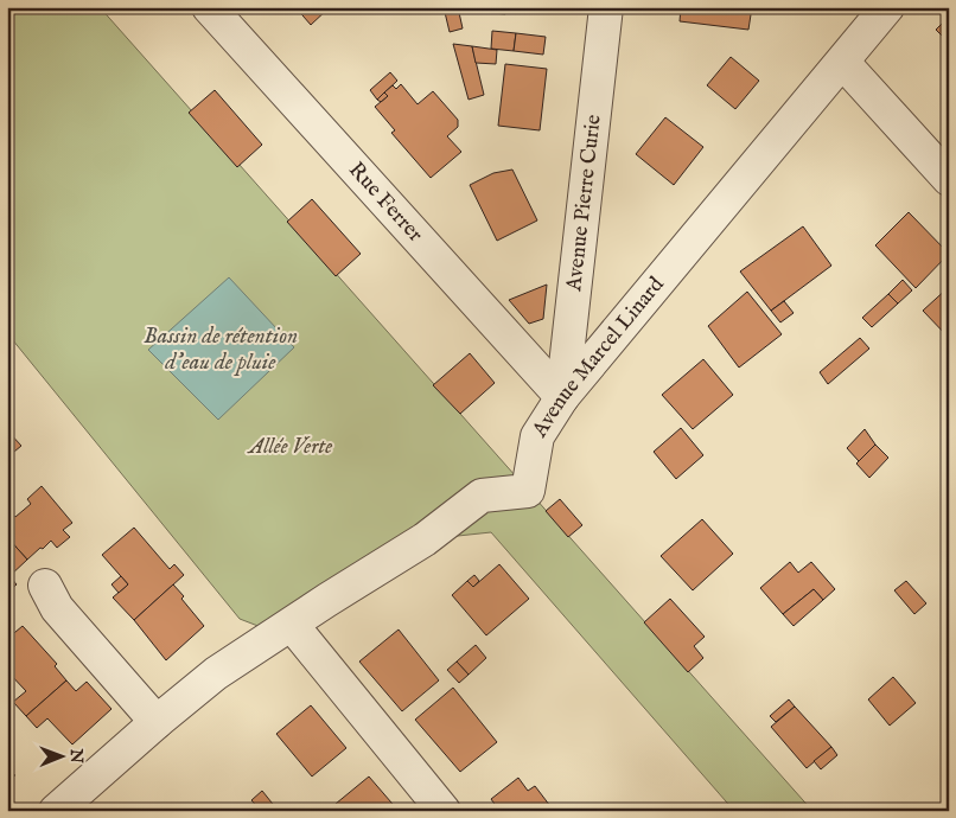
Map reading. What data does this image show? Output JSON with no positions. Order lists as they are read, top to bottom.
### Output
{
  "streets": {
    "street": ["Rue Ferrer", "Avenue Pierre Curie", "Avenue Marcel Linard"]
  },
  "crossings": [
    ["Rue Ferrer", "Avenue Pierre Curie"],
    ["Rue Ferrer", "Avenue Marcel Linard"],
    ["Avenue Pierre Curie", "Avenue Marcel Linard"]
  ],
  "water": ["Bassin de rétention d'eau de pluie"],
  "parks": ["Allée Verte"],
  "north": "right"
}
